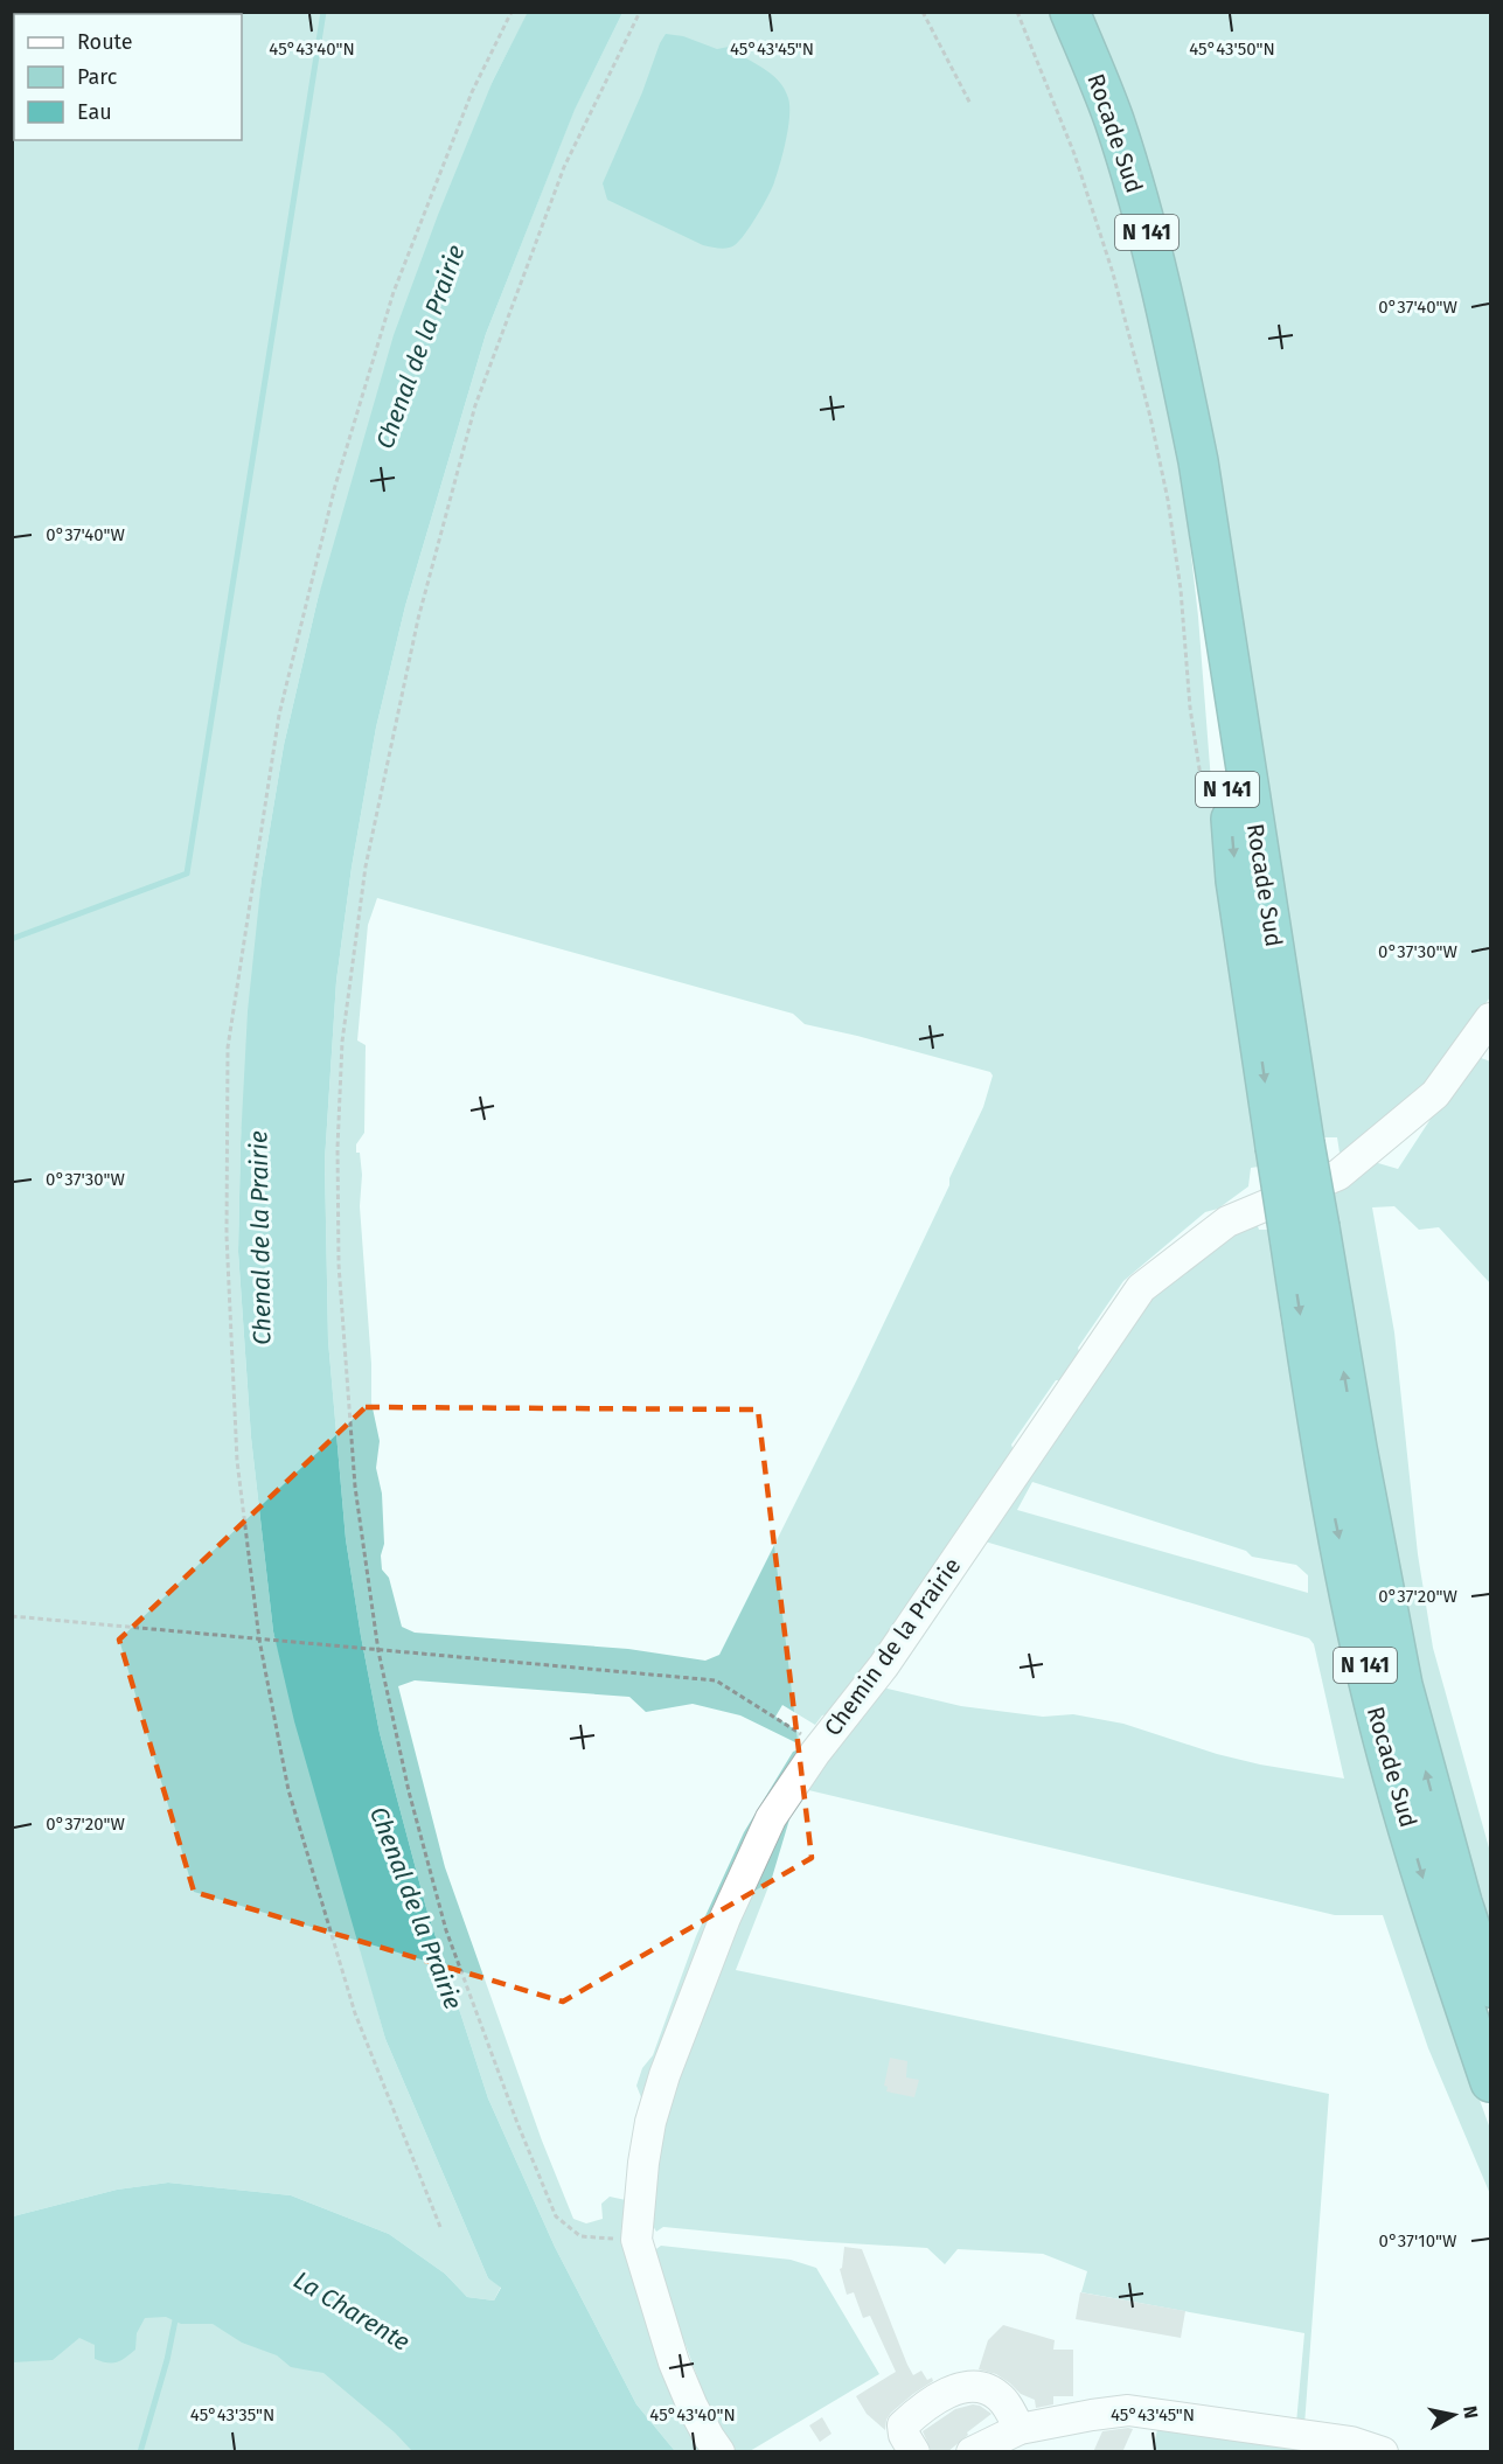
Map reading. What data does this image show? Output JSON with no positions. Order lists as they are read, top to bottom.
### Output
{
  "streets": {
    "highway": ["Rocade Sud", "N 141"],
    "street": ["Chemin de la Prairie"]
  },
  "water": ["Chenal de la Prairie", "La Charente"],
  "legend": ["Route", "Parc", "Eau"],
  "north": "right",
  "coordinates": [
    "45°43'40\"N",
    "45°43'45\"N",
    "45°43'50\"N",
    "0°37'40\"W",
    "0°37'30\"W",
    "0°37'20\"W",
    "0°37'10\"W",
    "45°43'35\"N"
  ]
}
